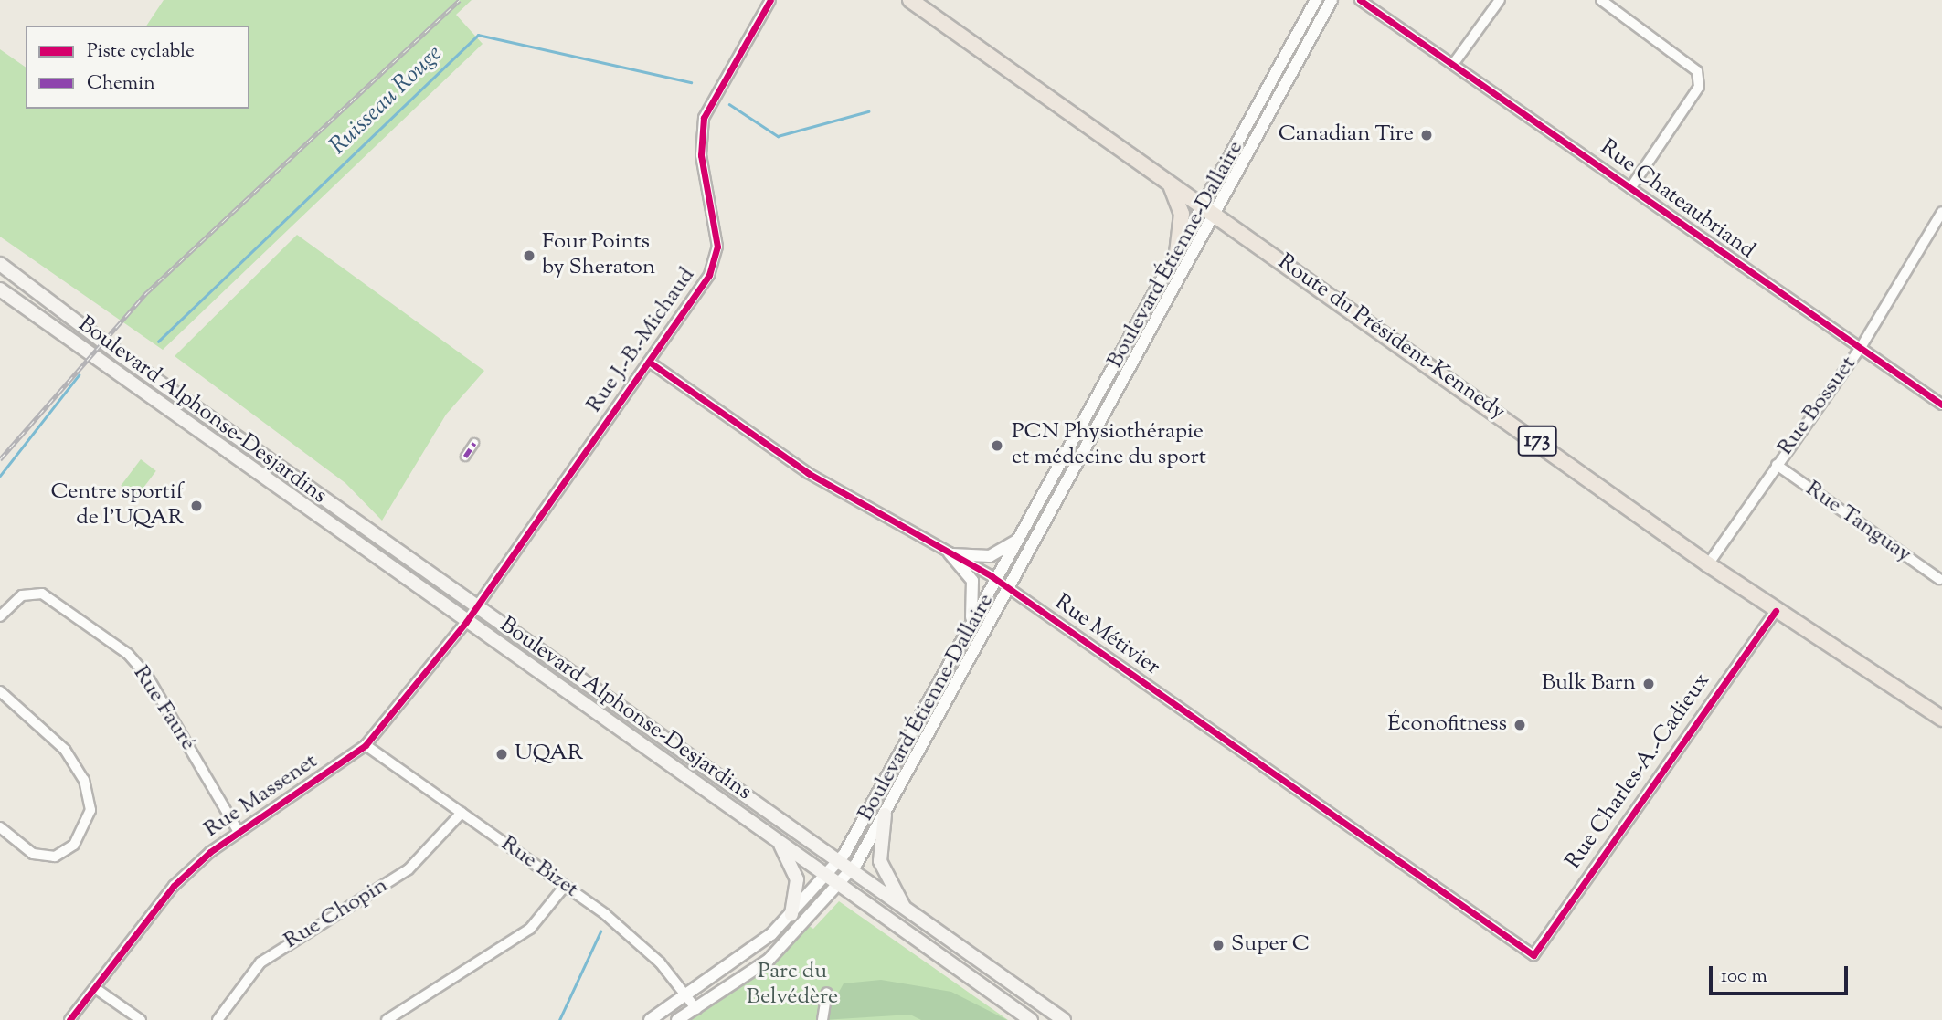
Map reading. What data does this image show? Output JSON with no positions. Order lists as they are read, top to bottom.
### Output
{
  "streets": {
    "main road": ["Route du Président-Kennedy", "Boulevard Alphonse-Desjardins", "173"],
    "street": [
      "Rue Chateaubriand",
      "Boulevard Étienne-Dallaire",
      "Rue J.-B.-Michaud",
      "Rue Bossuet",
      "Rue Tanguay",
      "Rue Métivier",
      "Rue Fauré",
      "Rue Charles-A.-Cadieux",
      "Rue Massenet",
      "Rue Bizet",
      "Rue Chopin"
    ]
  },
  "crossings": [
    ["Rue Chateaubriand", "Rue Bossuet"],
    ["Boulevard Étienne-Dallaire", "Route du Président-Kennedy"],
    ["Boulevard Étienne-Dallaire", "Boulevard Alphonse-Desjardins"],
    ["Boulevard Étienne-Dallaire", "Rue Métivier"],
    ["Boulevard Étienne-Dallaire", "Rue Bizet"],
    ["Route du Président-Kennedy", "Rue Bossuet"],
    ["Route du Président-Kennedy", "Rue Charles-A.-Cadieux"],
    ["Rue J.-B.-Michaud", "Boulevard Alphonse-Desjardins"],
    ["Rue J.-B.-Michaud", "Rue Métivier"],
    ["Rue J.-B.-Michaud", "Rue Massenet"],
    ["Rue Bossuet", "Rue Tanguay"],
    ["Boulevard Alphonse-Desjardins", "Rue Massenet"],
    ["Rue Métivier", "Rue Charles-A.-Cadieux"],
    ["Rue Fauré", "Rue Massenet"],
    ["Rue Massenet", "Rue Bizet"],
    ["Rue Bizet", "Rue Chopin"]
  ],
  "water": ["Ruisseau Rouge"],
  "parks": ["Parc du Belvédère"],
  "places": [
    "Canadian Tire",
    "Four Points by Sheraton",
    "PCN Physiothérapie et médecine du sport",
    "Centre sportif de l'UQAR",
    "Bulk Barn",
    "Éconofitness",
    "UQAR",
    "Super C"
  ],
  "legend": ["Piste cyclable", "Chemin"],
  "scale_bar": "100 m"
}
